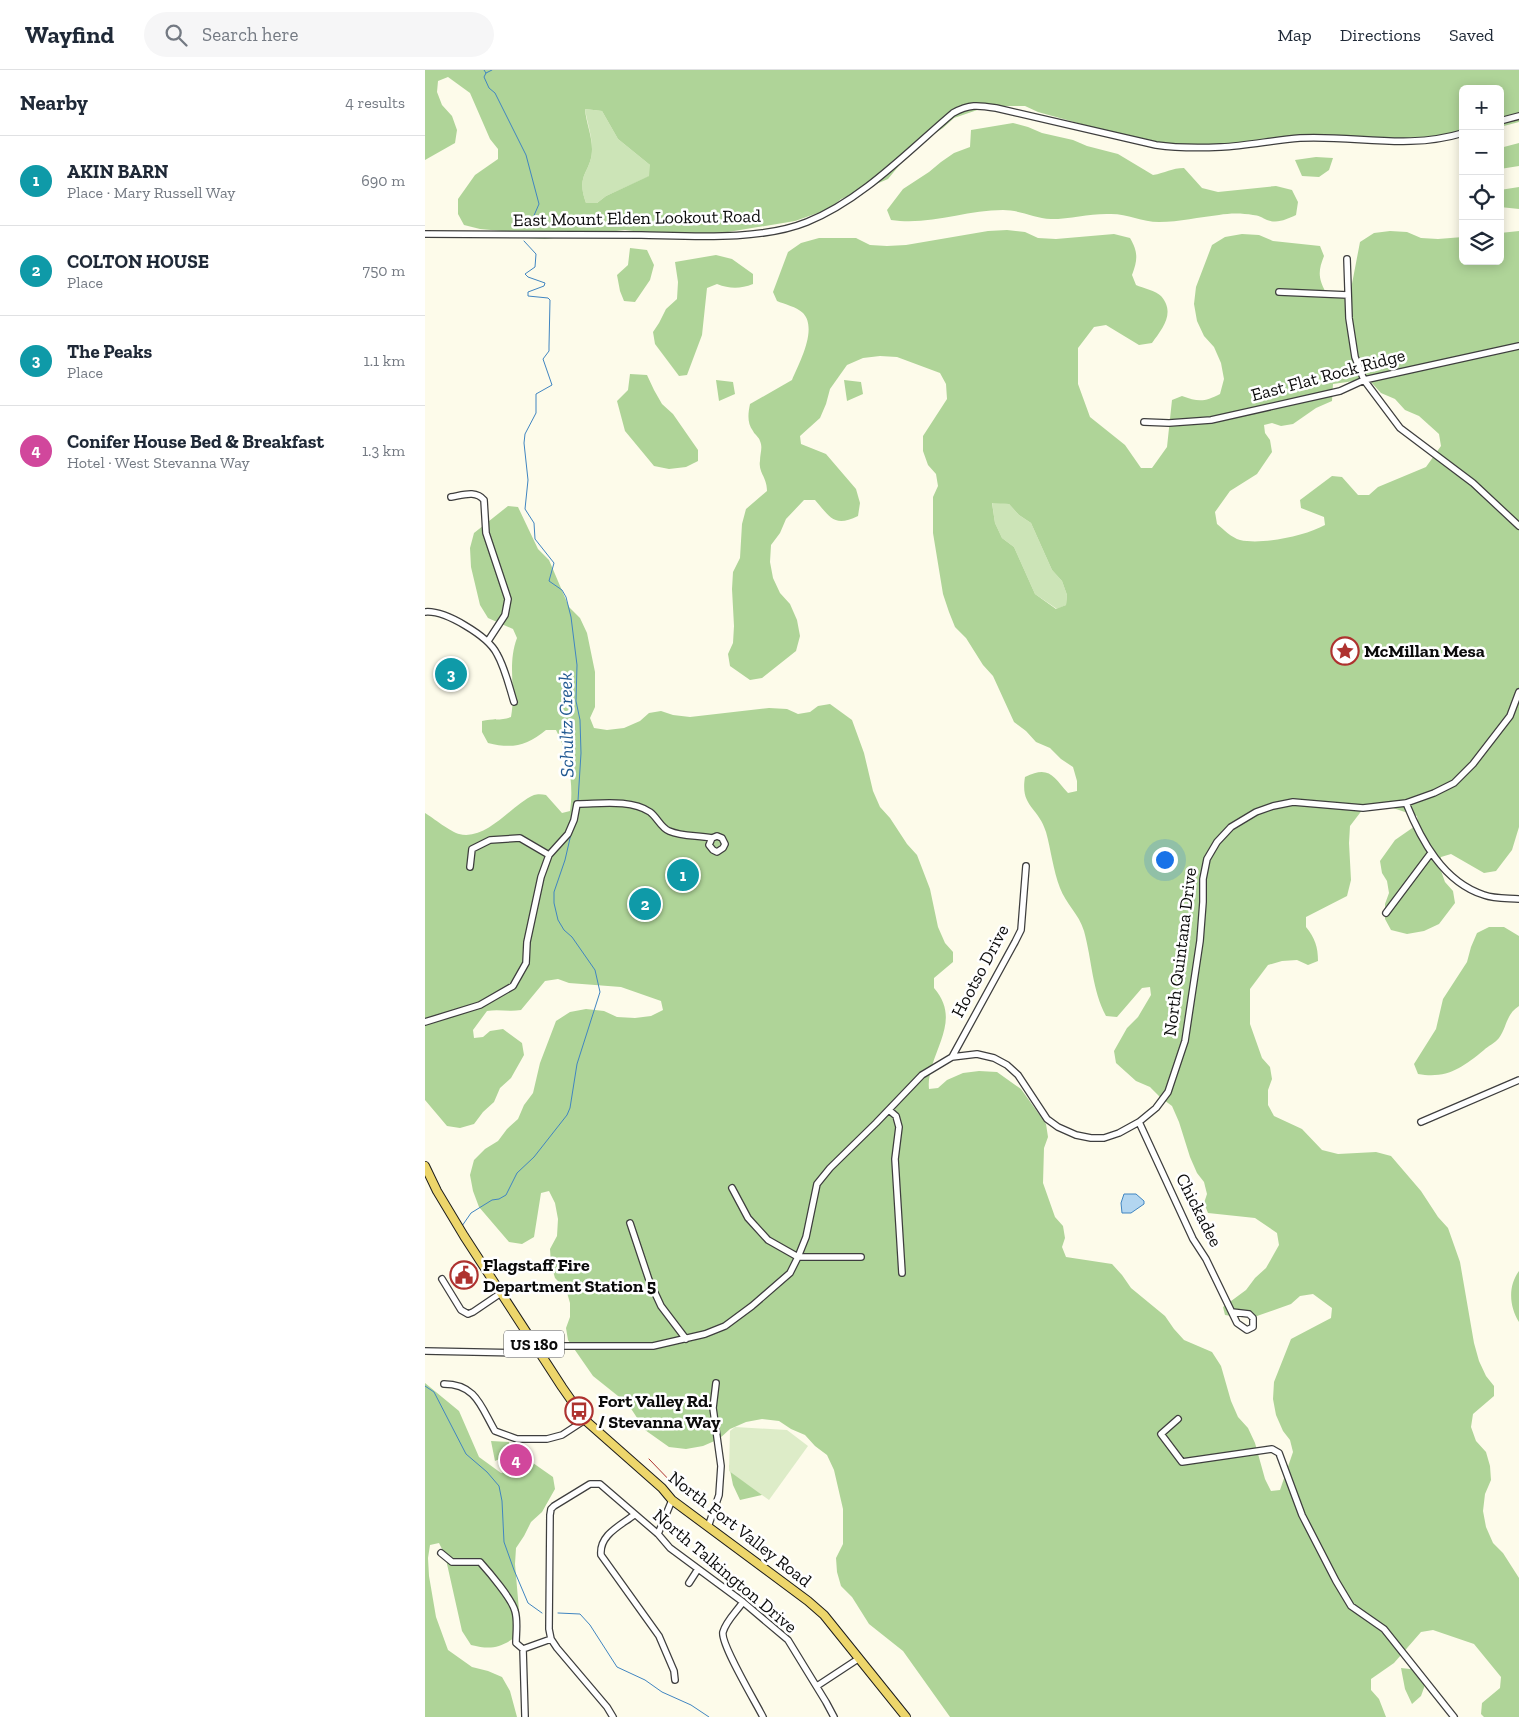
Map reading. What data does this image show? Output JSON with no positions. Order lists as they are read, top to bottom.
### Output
{
  "streets": {
    "main road": ["US 180", "North Fort Valley Road"],
    "street": [
      "East Mount Elden Lookout Road",
      "East Flat Rock Ridge",
      "North Quintana Drive",
      "Hootso Drive",
      "Chickadee",
      "North Talkington Drive"
    ]
  },
  "crossings": [
    ["North Quintana Drive", "Hootso Drive"],
    ["North Quintana Drive", "Chickadee"],
    ["North Quintana Drive", "North Fort Valley Road"]
  ],
  "water": ["Schultz Creek"],
  "places": {
    "place": ["McMillan Mesa"],
    "public building": ["Flagstaff Fire Department Station 5"],
    "bus stop": ["Fort Valley Rd. / Stevanna Way"]
  },
  "page": {
    "header": "Wayfind",
    "search": "Search here",
    "nav": ["Map", "Directions", "Saved"],
    "heading": ["Nearby", "4 results"],
    "map_buttons": ["+", "−"],
    "list": [
      {
        "mark": "1",
        "name": "AKIN BARN",
        "note": "Place · Mary Russell Way",
        "value": "690 m"
      },
      {
        "mark": "2",
        "name": "COLTON HOUSE",
        "note": "Place",
        "value": "750 m"
      },
      {
        "mark": "3",
        "name": "The Peaks",
        "note": "Place",
        "value": "1.1 km"
      },
      {
        "mark": "4",
        "name": "Conifer House Bed & Breakfast",
        "note": "Hotel · West Stevanna Way",
        "value": "1.3 km"
      }
    ],
    "pins": [
      "3",
      "1",
      "2",
      "4"
    ]
  }
}
